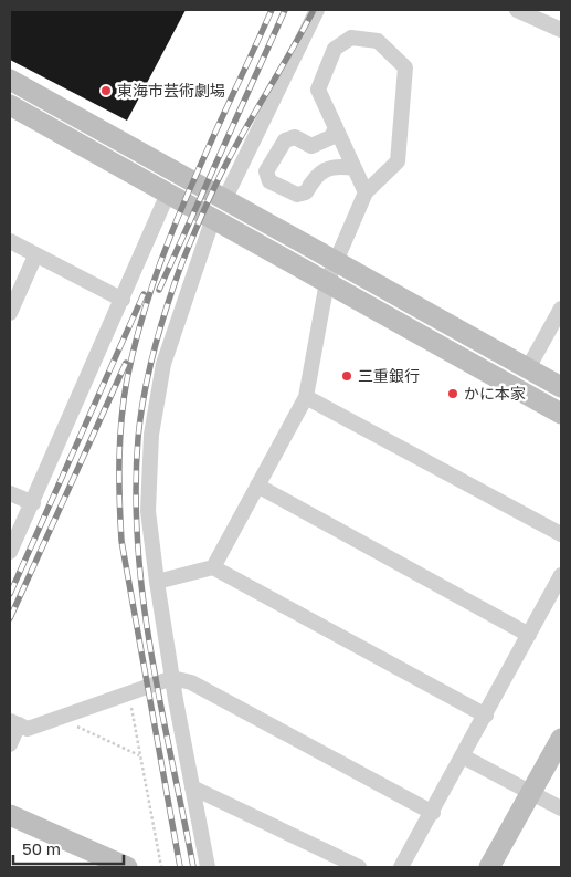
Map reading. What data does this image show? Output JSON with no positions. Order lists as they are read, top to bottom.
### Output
{
  "places": ["東海市芸術劇場", "三重銀行", "かに本家"],
  "scale_bar": "50 m"
}
